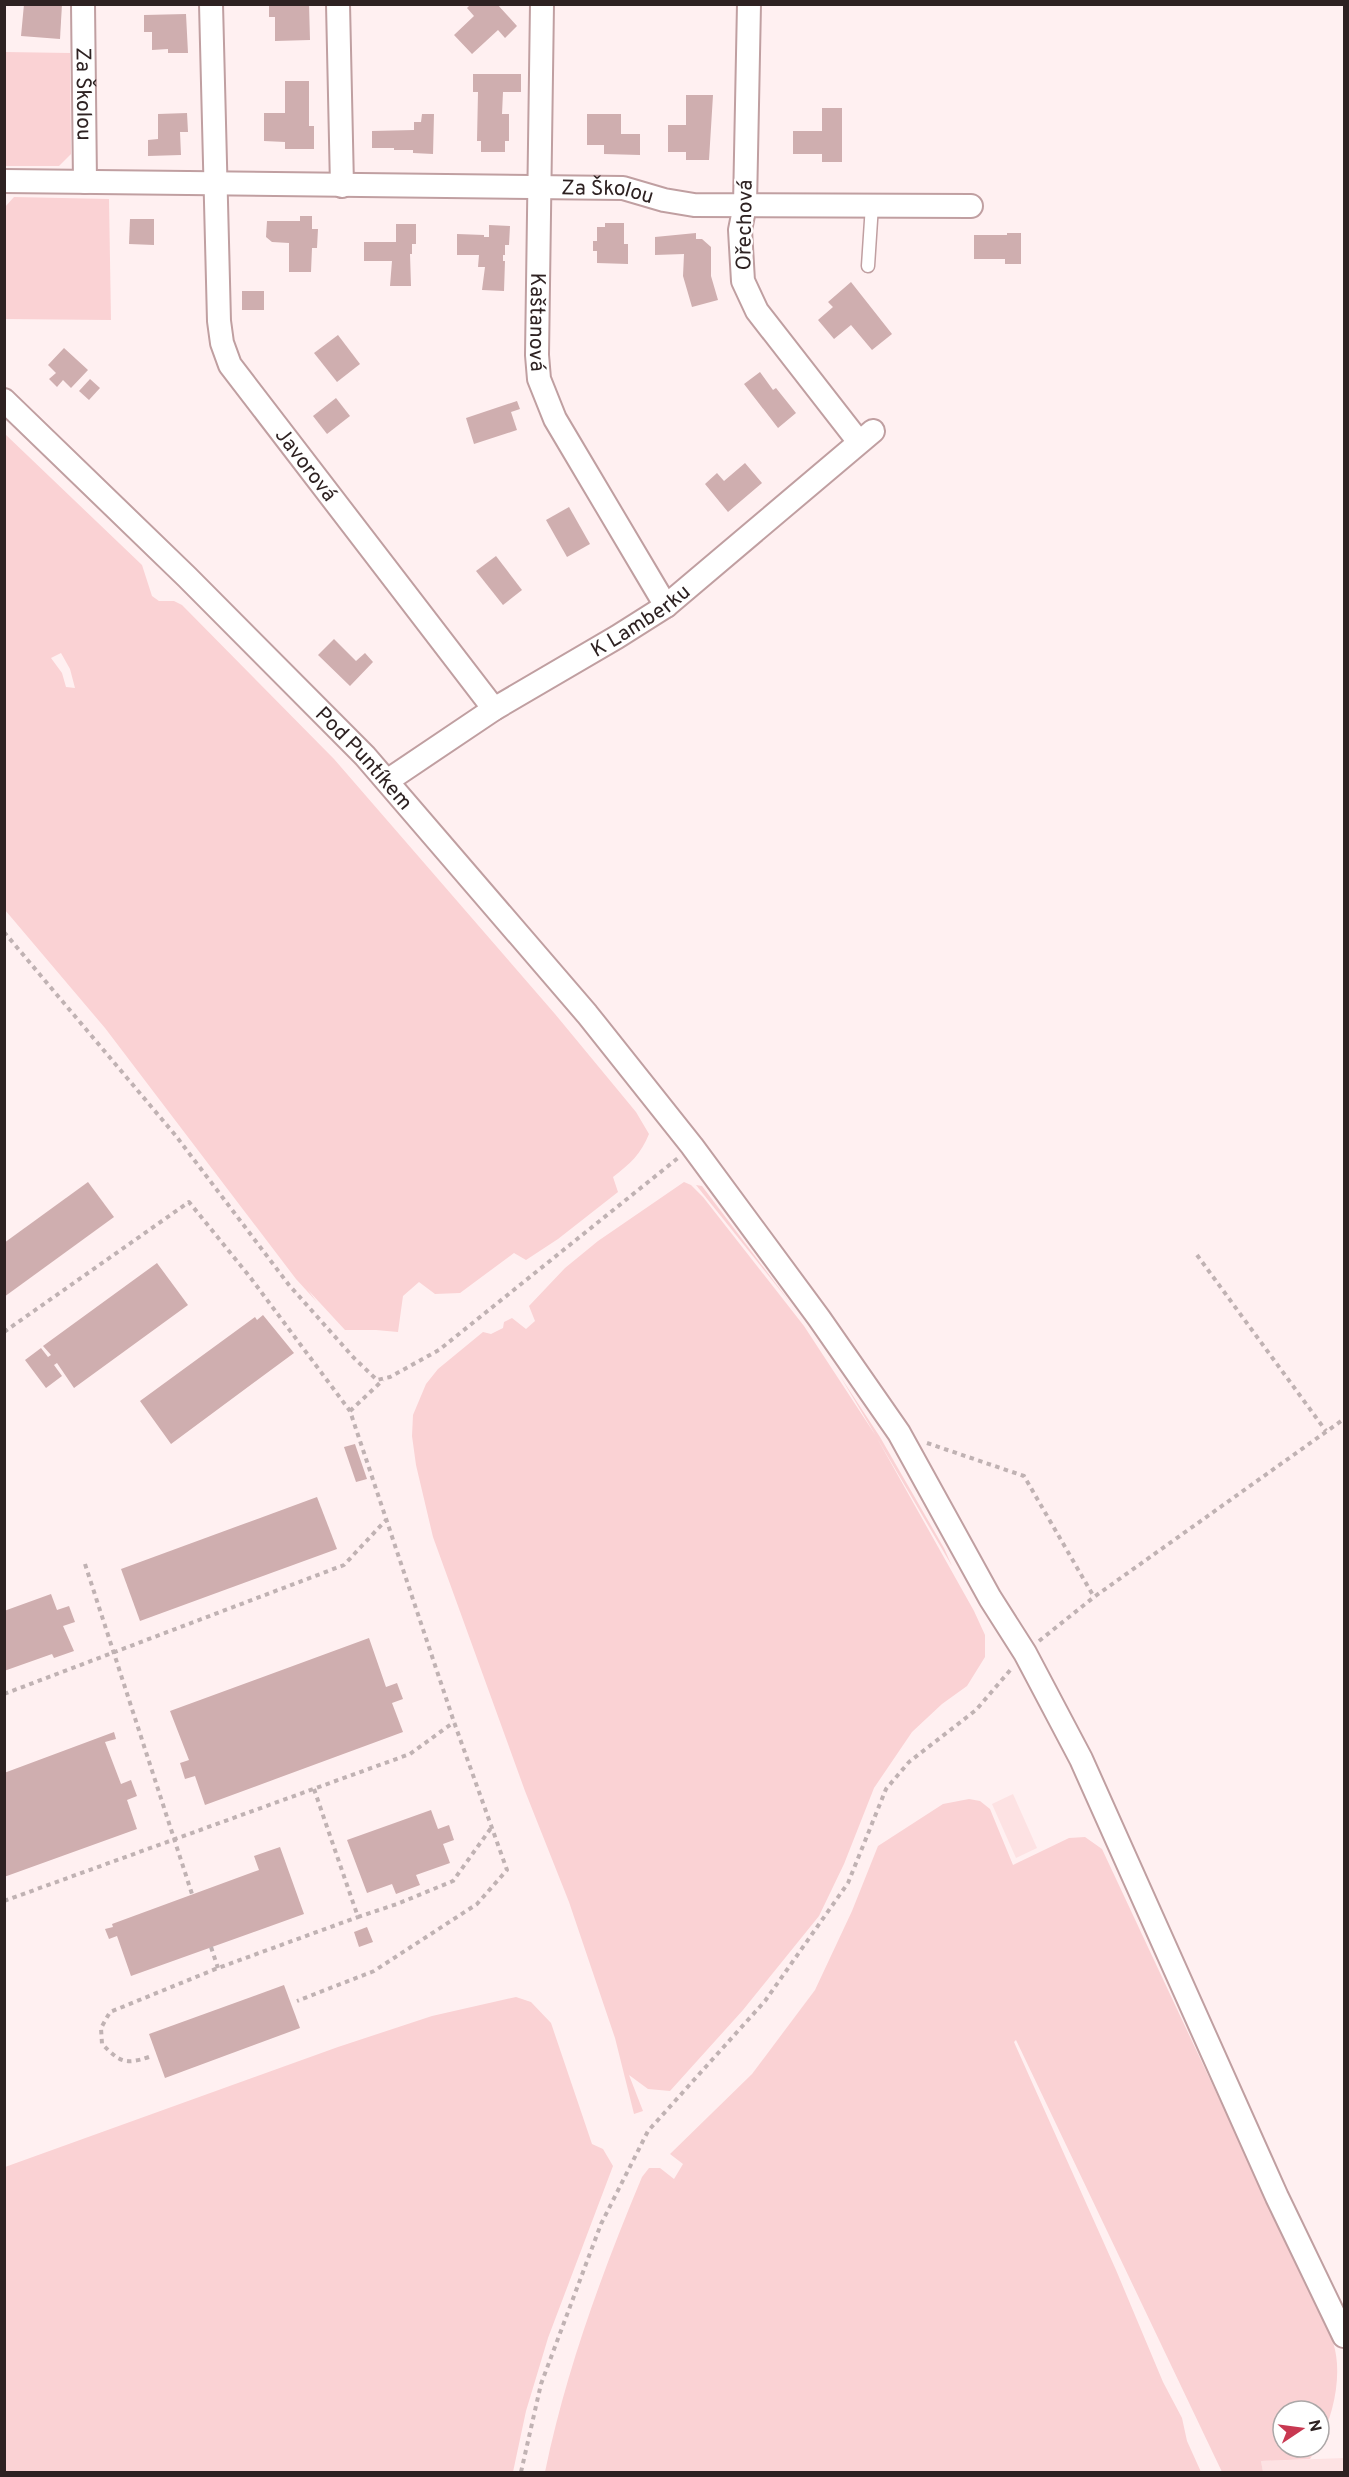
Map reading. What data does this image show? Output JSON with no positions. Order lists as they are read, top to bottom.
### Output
{
  "streets": {
    "street": [
      "Za Školou",
      "Ořechová",
      "Kaštanová",
      "Javorová",
      "K Lamberku",
      "Pod Puntíkem"
    ]
  },
  "crossings": [
    ["Za Školou", "Ořechová"],
    ["Za Školou", "Kaštanová"],
    ["Za Školou", "Javorová"],
    ["Ořechová", "K Lamberku"],
    ["Kaštanová", "K Lamberku"],
    ["Javorová", "K Lamberku"],
    ["K Lamberku", "Pod Puntíkem"]
  ],
  "north": "right"
}
